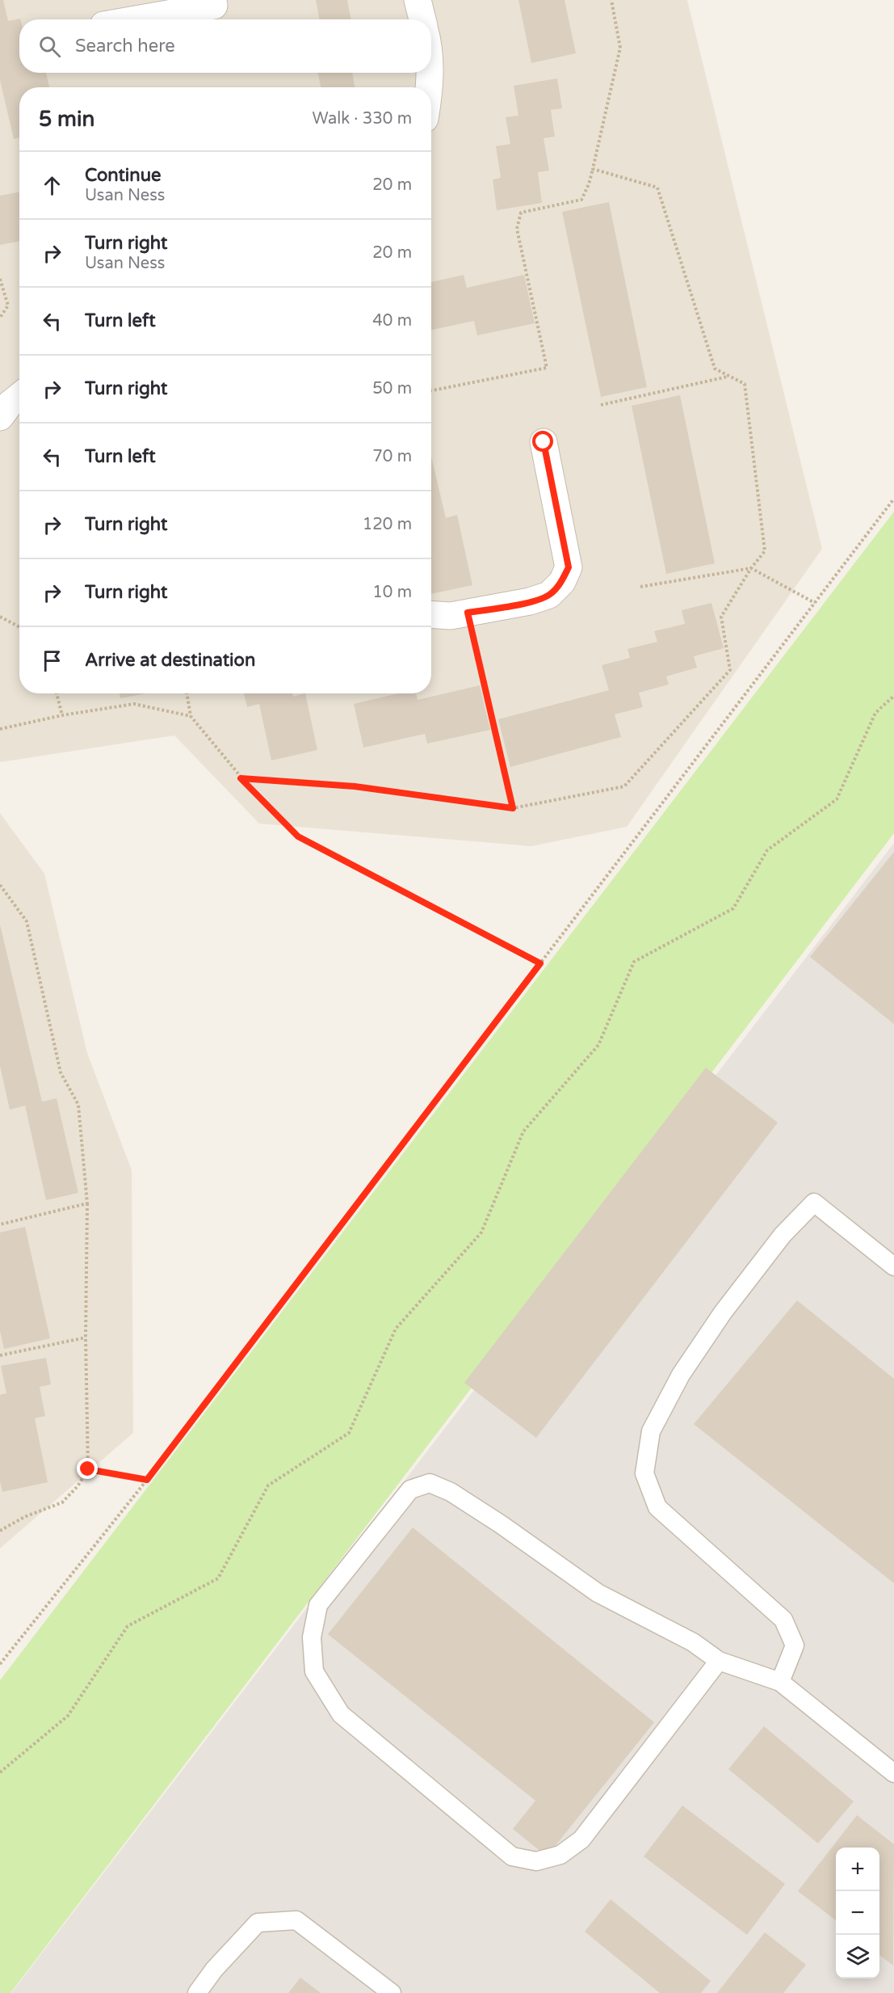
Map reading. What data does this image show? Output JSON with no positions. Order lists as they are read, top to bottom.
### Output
{
  "page": {
    "search": "Search here",
    "heading": ["5 min", "Walk · 330 m"],
    "list": [
      ["Continue", "Usan Ness", "20 m"],
      ["Turn right", "Usan Ness", "20 m"],
      ["Turn left", "40 m"],
      ["Turn right", "50 m"],
      ["Turn left", "70 m"],
      ["Turn right", "120 m"],
      ["Turn right", "10 m"],
      "Arrive at destination"
    ],
    "map_buttons": ["+", "−"]
  }
}
